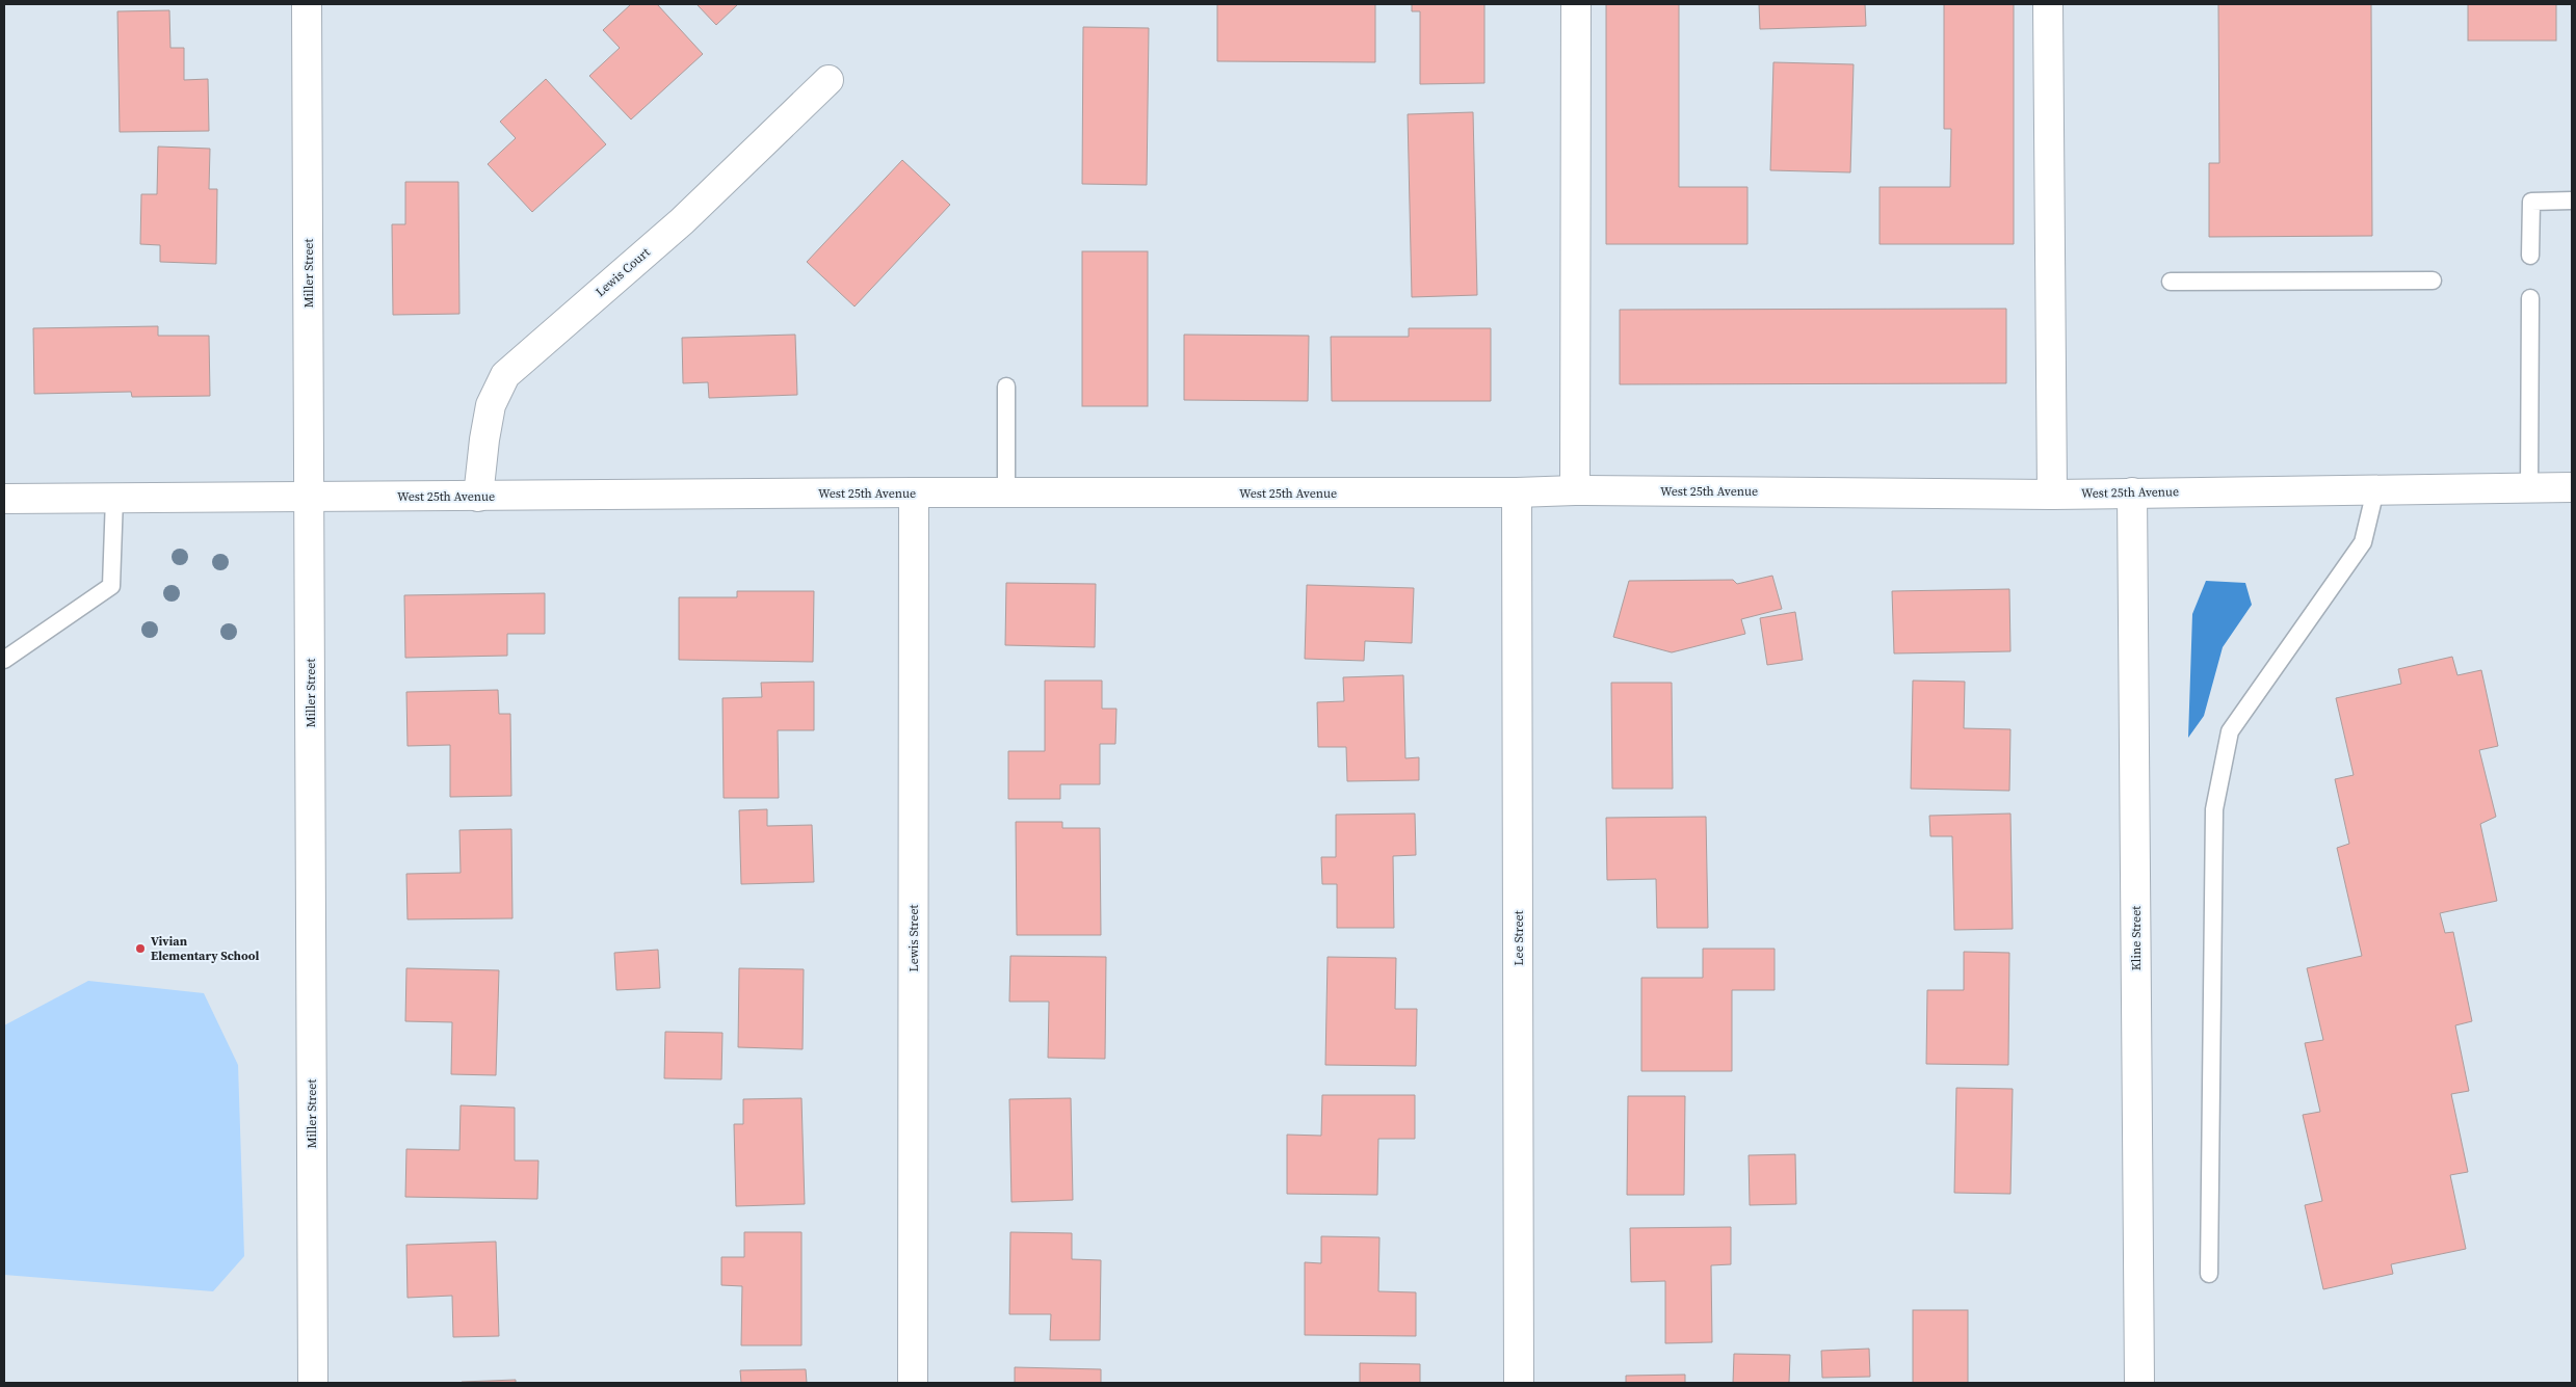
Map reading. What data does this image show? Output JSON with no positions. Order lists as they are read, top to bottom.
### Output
{
  "streets": {
    "street": [
      "Lewis Court",
      "Miller Street",
      "West 25th Avenue",
      "Lewis Street",
      "Lee Street",
      "Kline Street"
    ]
  },
  "crossings": [
    ["Lewis Court", "West 25th Avenue"],
    ["Miller Street", "West 25th Avenue"],
    ["West 25th Avenue", "Lewis Street"],
    ["West 25th Avenue", "Lee Street"],
    ["West 25th Avenue", "Kline Street"]
  ],
  "places": ["Vivian Elementary School"]
}
